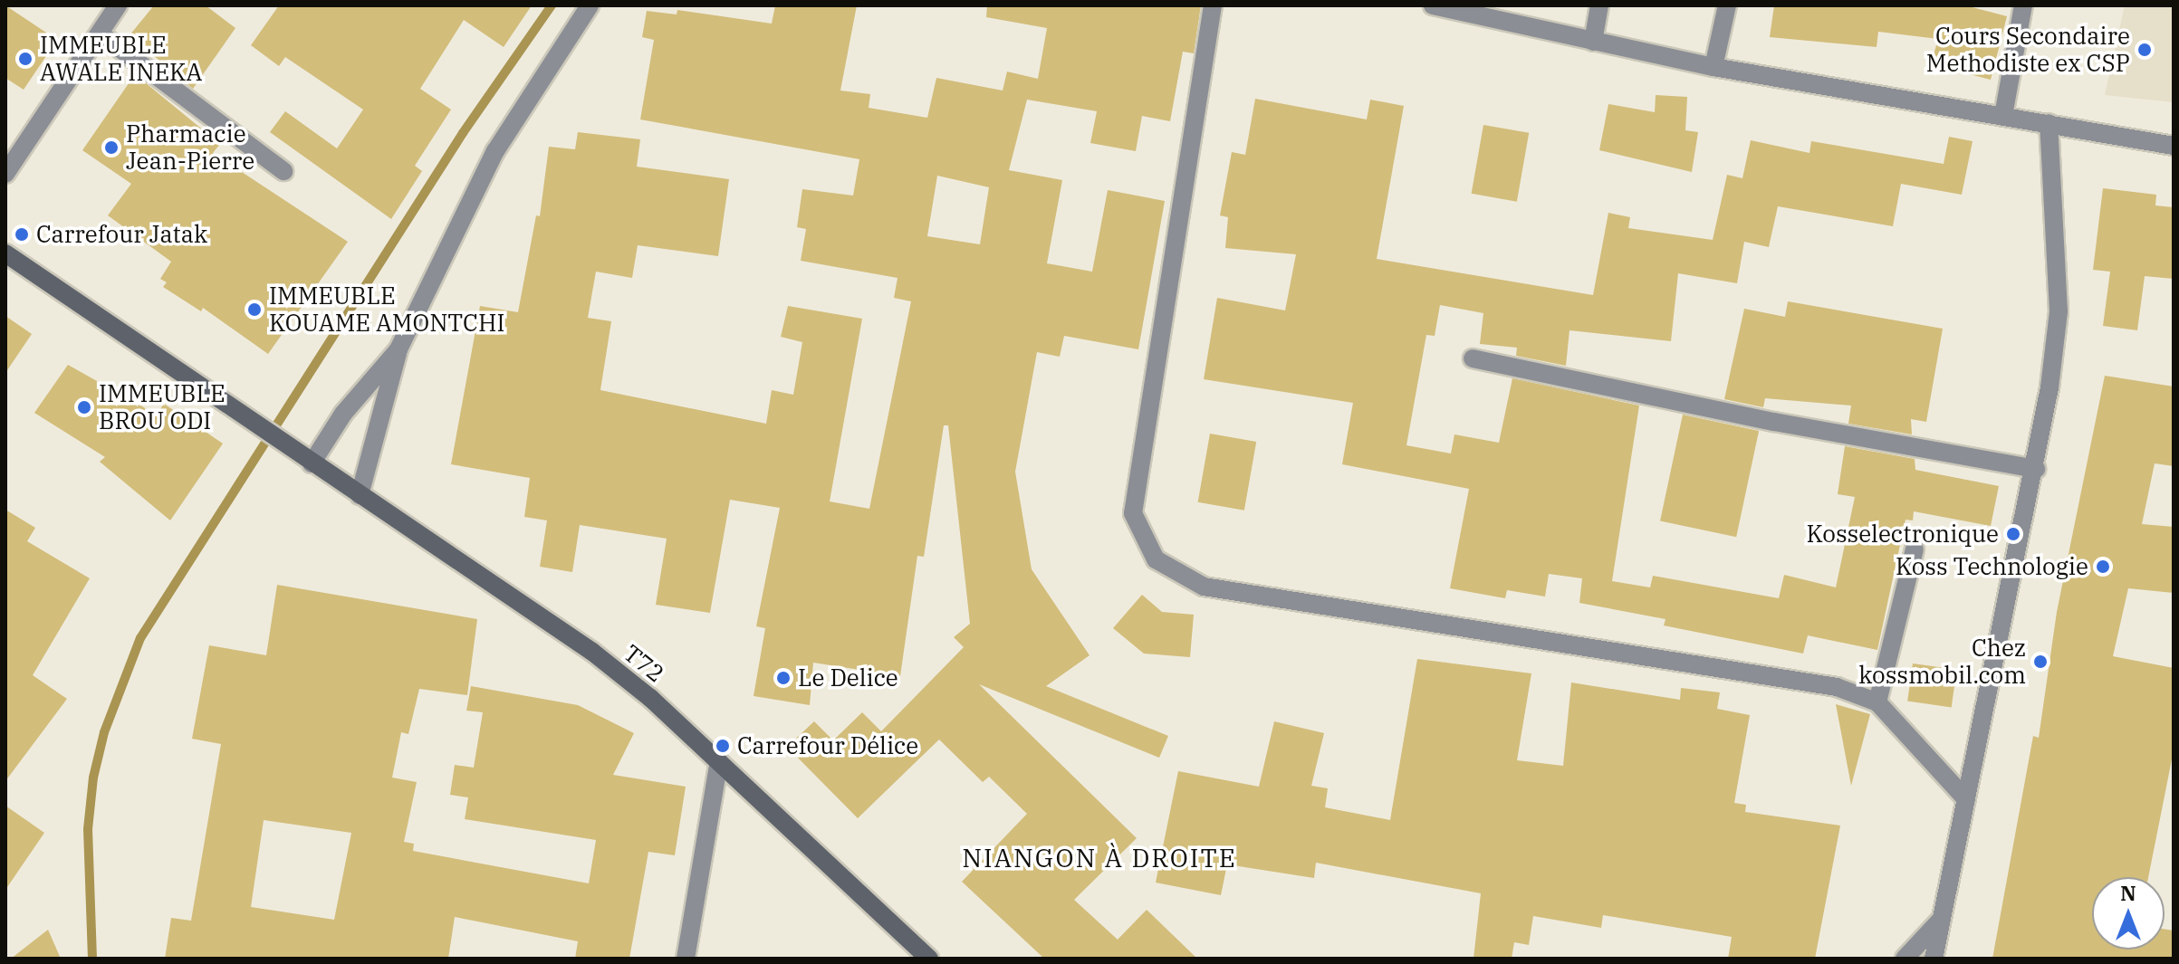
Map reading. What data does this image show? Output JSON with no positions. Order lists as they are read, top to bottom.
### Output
{
  "streets": {
    "street": ["T72"]
  },
  "districts": ["NIANGON À DROITE"],
  "places": [
    "Cours Secondaire Methodiste ex CSP",
    "IMMEUBLE AWALE INEKA",
    "Pharmacie Jean-Pierre",
    "Carrefour Jatak",
    "IMMEUBLE KOUAME AMONTCHI",
    "IMMEUBLE BROU ODI",
    "Kosselectronique",
    "Koss Technologie",
    "Chez kossmobil.com",
    "Le Delice",
    "Carrefour Délice"
  ],
  "north": "top"
}
